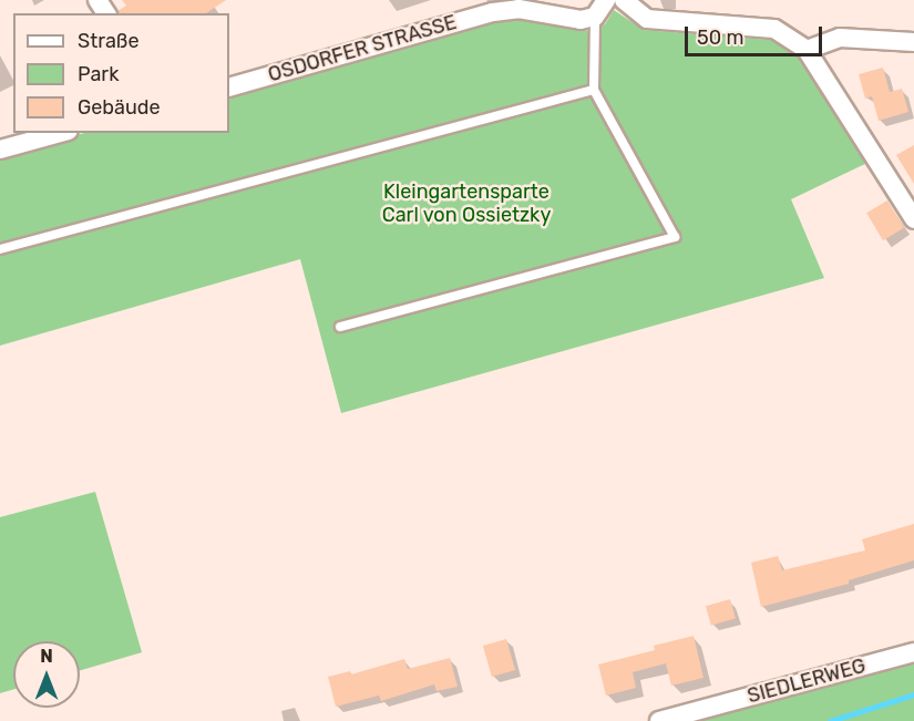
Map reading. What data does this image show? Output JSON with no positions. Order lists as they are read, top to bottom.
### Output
{
  "streets": {
    "street": ["OSDORFER STRASSE", "SIEDLERWEG"]
  },
  "parks": ["Kleingartensparte Carl von Ossietzky"],
  "legend": ["Straße", "Park", "Gebäude"],
  "scale_bar": "50 m",
  "north": "top"
}
